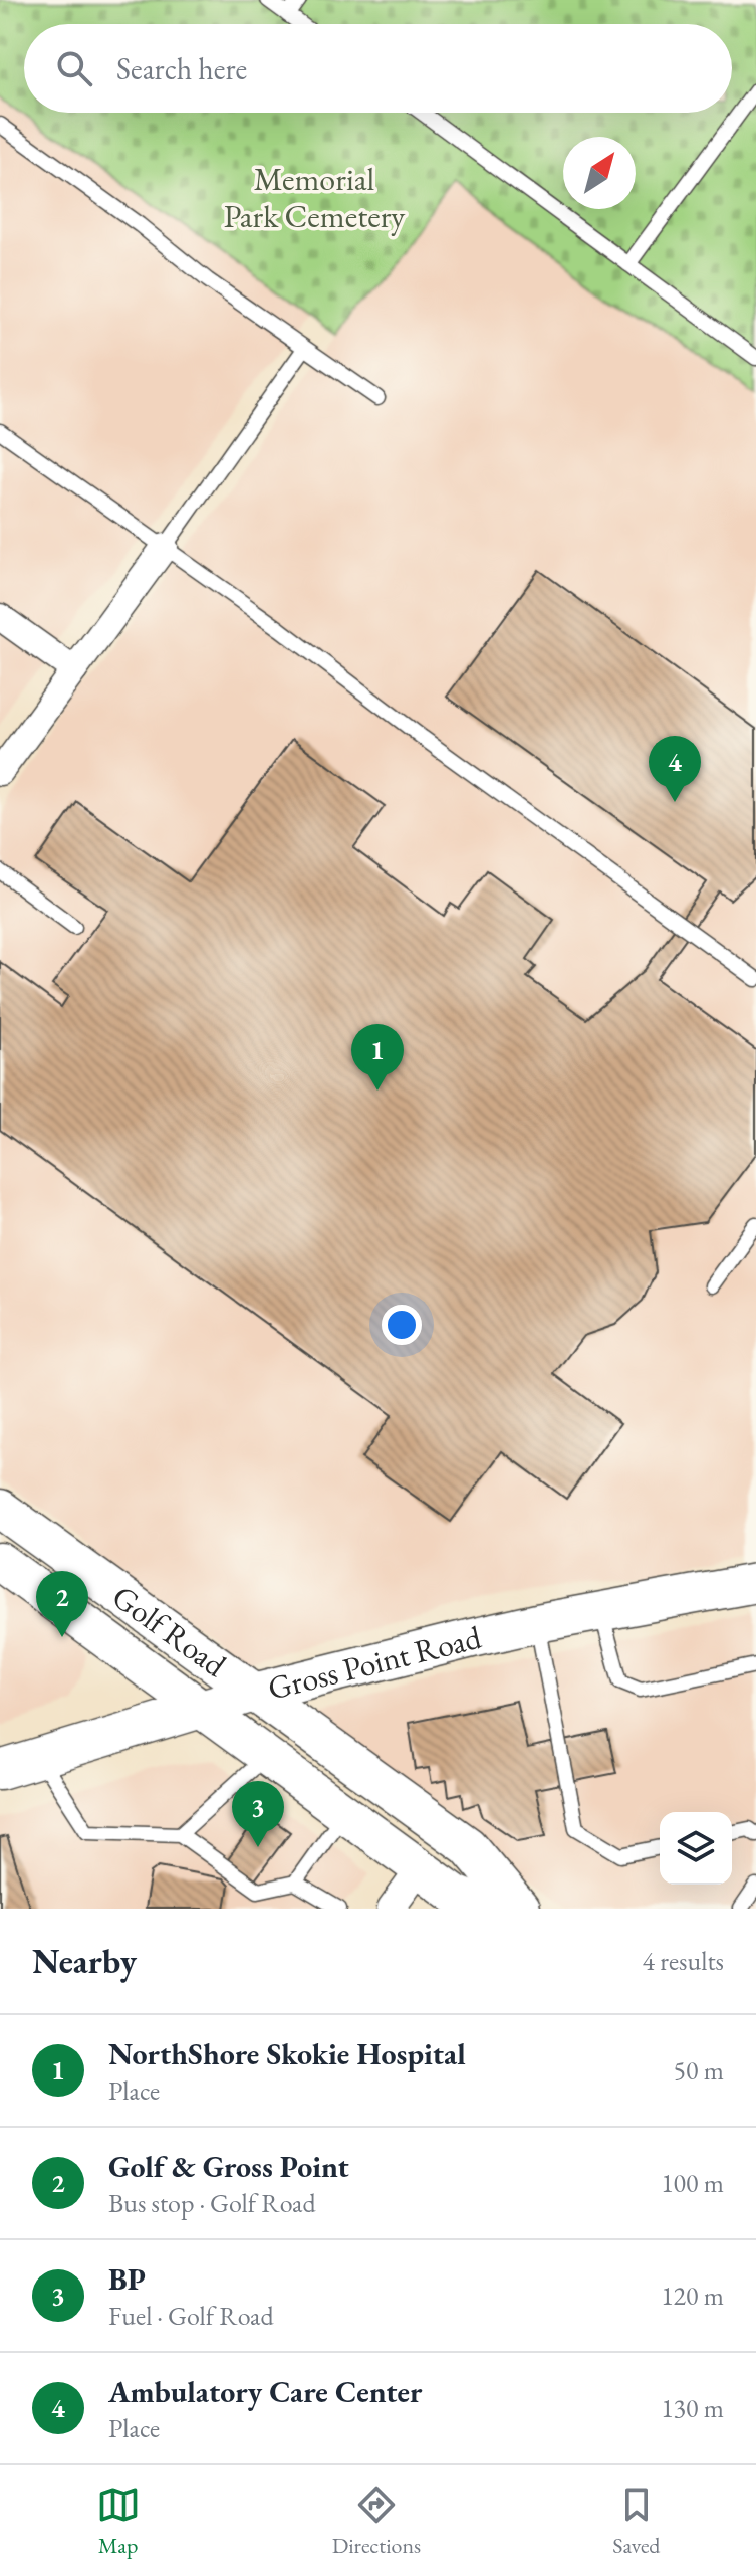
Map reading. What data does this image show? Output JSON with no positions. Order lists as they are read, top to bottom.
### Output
{
  "streets": {
    "main road": ["Golf Road", "Gross Point Road"]
  },
  "crossings": [
    ["Golf Road", "Gross Point Road"]
  ],
  "parks": ["Memorial Park Cemetery"],
  "north": "top right",
  "page": {
    "search": "Search here",
    "pins": [
      "4",
      "1",
      "2",
      "3"
    ],
    "heading": ["Nearby", "4 results"],
    "list": [
      {
        "mark": "1",
        "name": "NorthShore Skokie Hospital",
        "note": "Place",
        "value": "50 m"
      },
      {
        "mark": "2",
        "name": "Golf & Gross Point",
        "note": "Bus stop · Golf Road",
        "value": "100 m"
      },
      {
        "mark": "3",
        "name": "BP",
        "note": "Fuel · Golf Road",
        "value": "120 m"
      },
      {
        "mark": "4",
        "name": "Ambulatory Care Center",
        "note": "Place",
        "value": "130 m"
      }
    ],
    "nav": ["Map", "Directions", "Saved"]
  }
}
